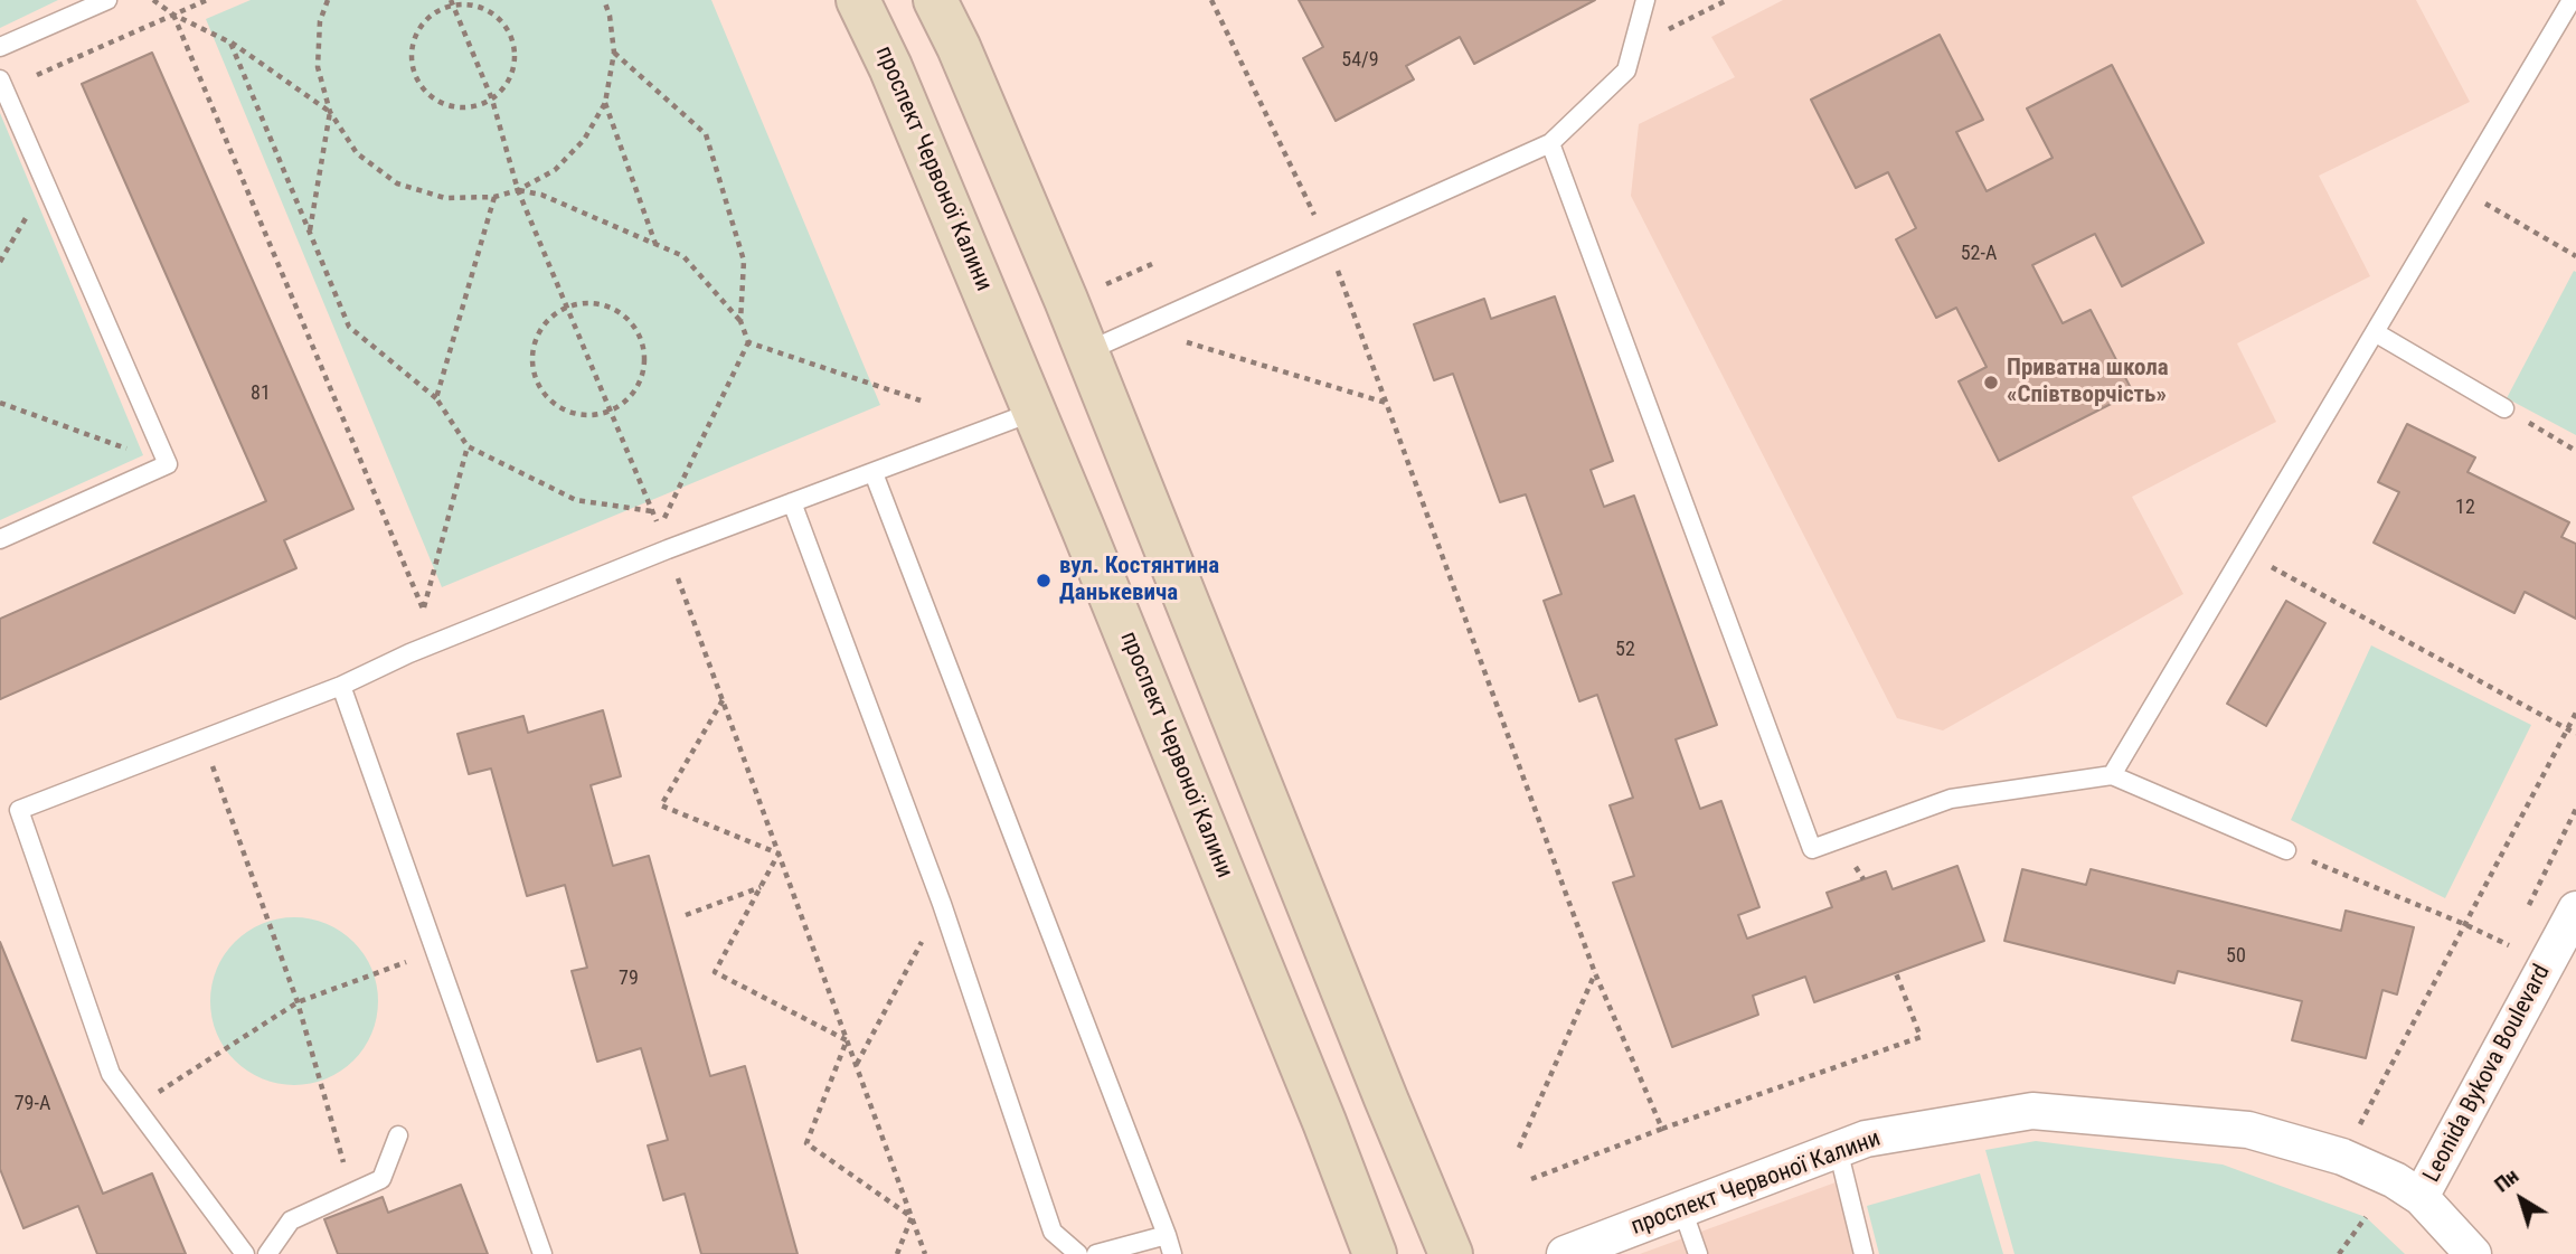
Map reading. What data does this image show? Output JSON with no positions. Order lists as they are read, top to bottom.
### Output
{
  "streets": {
    "main road": ["проспект Червоної Калини"],
    "street": ["Leonida Bykova Boulevard"]
  },
  "crossings": [
    ["проспект Червоної Калини", "Leonida Bykova Boulevard"]
  ],
  "places": ["Приватна школа «Співтворчість»", "вул. Костянтина Данькевича"],
  "house_numbers": [
    "54/9",
    "52-А",
    "81",
    "12",
    "52",
    "50",
    "79",
    "79-А"
  ],
  "north": "top left"
}
